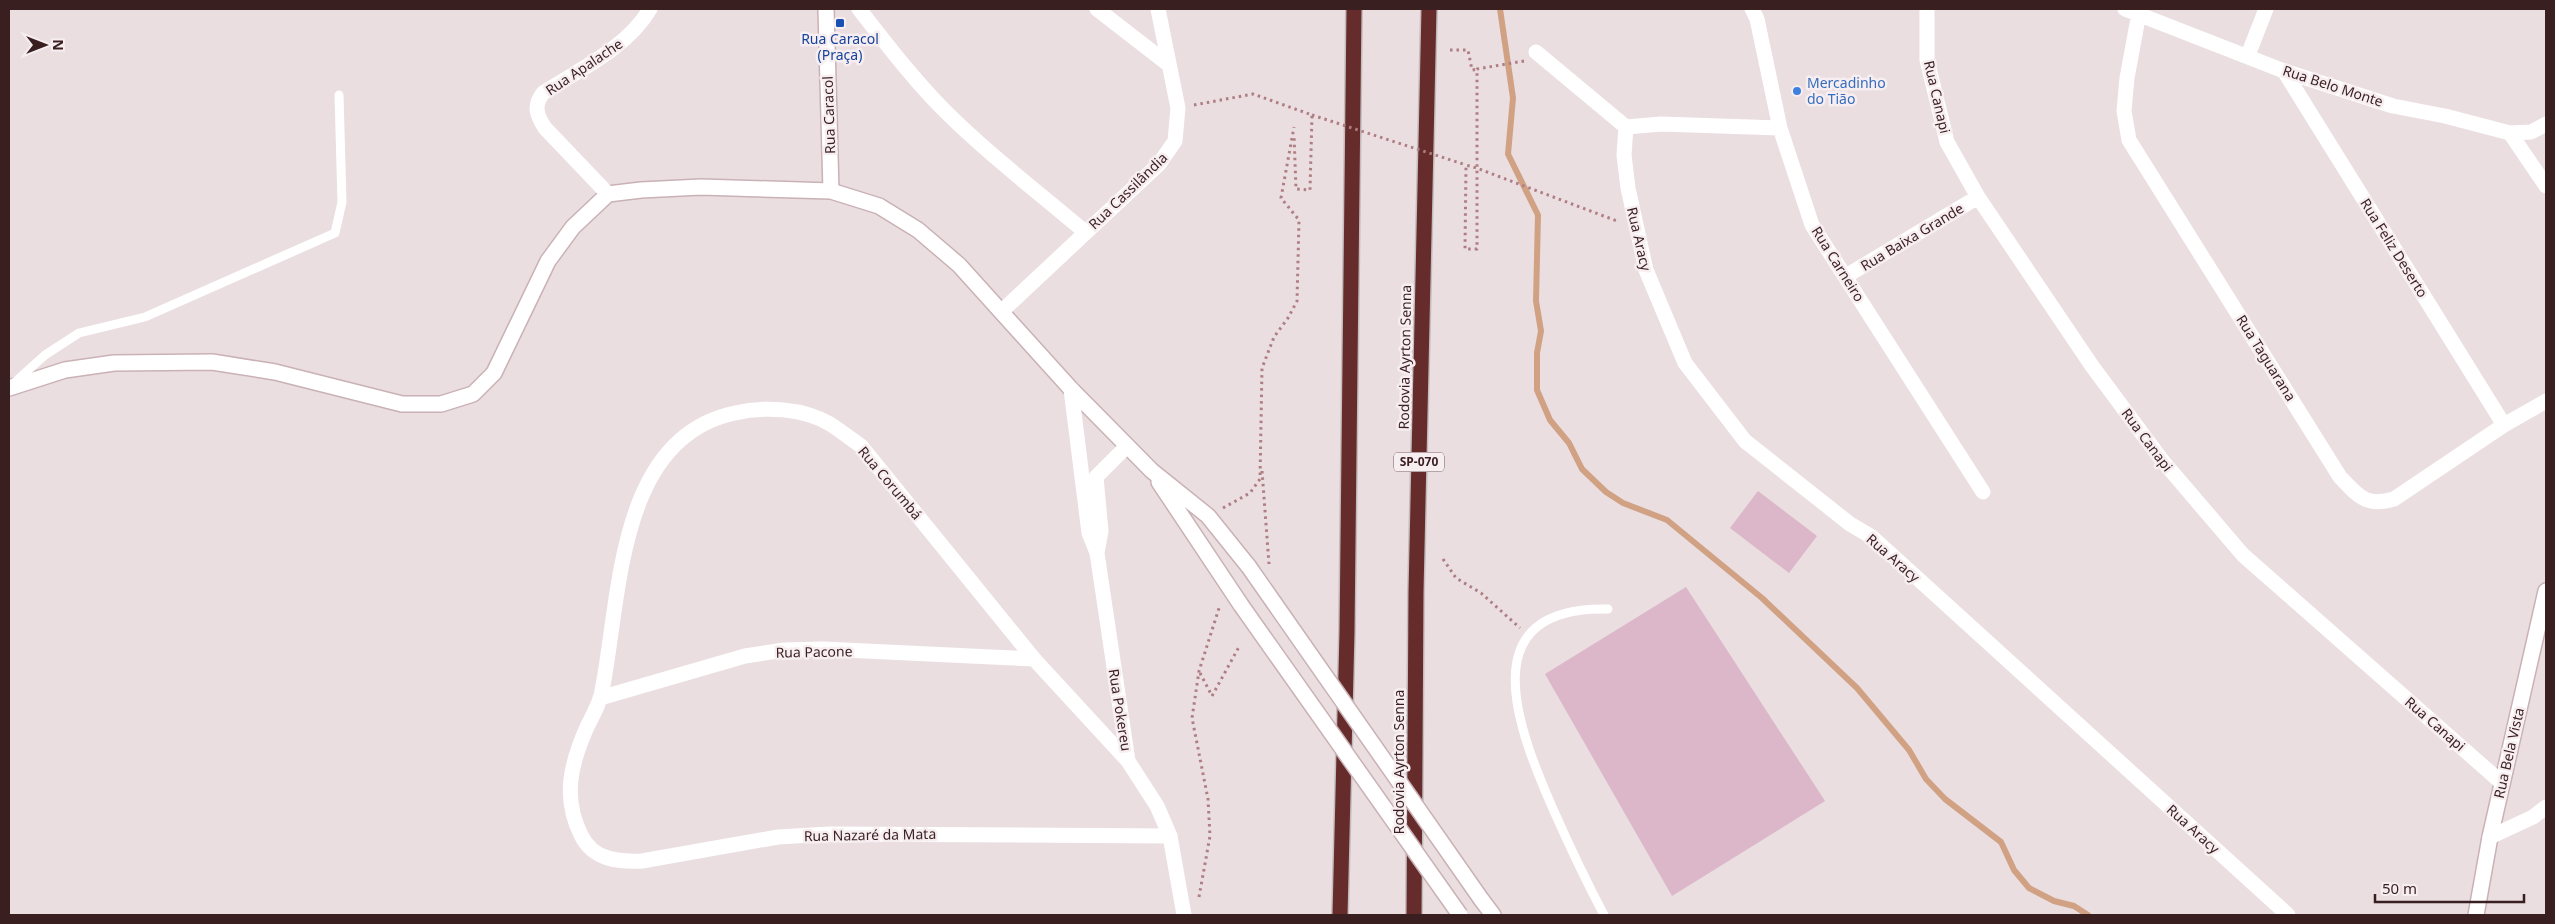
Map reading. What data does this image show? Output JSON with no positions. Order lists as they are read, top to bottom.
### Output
{
  "streets": {
    "highway": ["Rodovia Ayrton Senna", "SP-070"],
    "street": [
      "Rua Apalache",
      "Rua Belo Monte",
      "Rua Canapi",
      "Rua Caracol",
      "Rua Cassilândia",
      "Rua Baixa Grande",
      "Rua Aracy",
      "Rua Feliz Deserto",
      "Rua Carneiro",
      "Rua Taguarana",
      "Rua Corumbá",
      "Rua Pacone",
      "Rua Pokereu",
      "Rua Bela Vista",
      "Rua Nazaré da Mata"
    ]
  },
  "crossings": [
    ["Rua Belo Monte", "Rua Feliz Deserto"],
    ["Rua Belo Monte", "Rua Taguarana"],
    ["Rua Canapi", "Rua Baixa Grande"],
    ["Rua Canapi", "Rua Bela Vista"],
    ["Rua Baixa Grande", "Rua Carneiro"],
    ["Rua Feliz Deserto", "Rua Taguarana"],
    ["Rua Corumbá", "Rua Pacone"],
    ["Rua Corumbá", "Rua Pokereu"],
    ["Rua Corumbá", "Rua Nazaré da Mata"],
    ["Rua Pokereu", "Rua Nazaré da Mata"]
  ],
  "places": {
    "transit": ["Rua Caracol (Praça)"],
    "other": ["Mercadinho do Tião"]
  },
  "scale_bar": "50 m",
  "north": "right"
}
